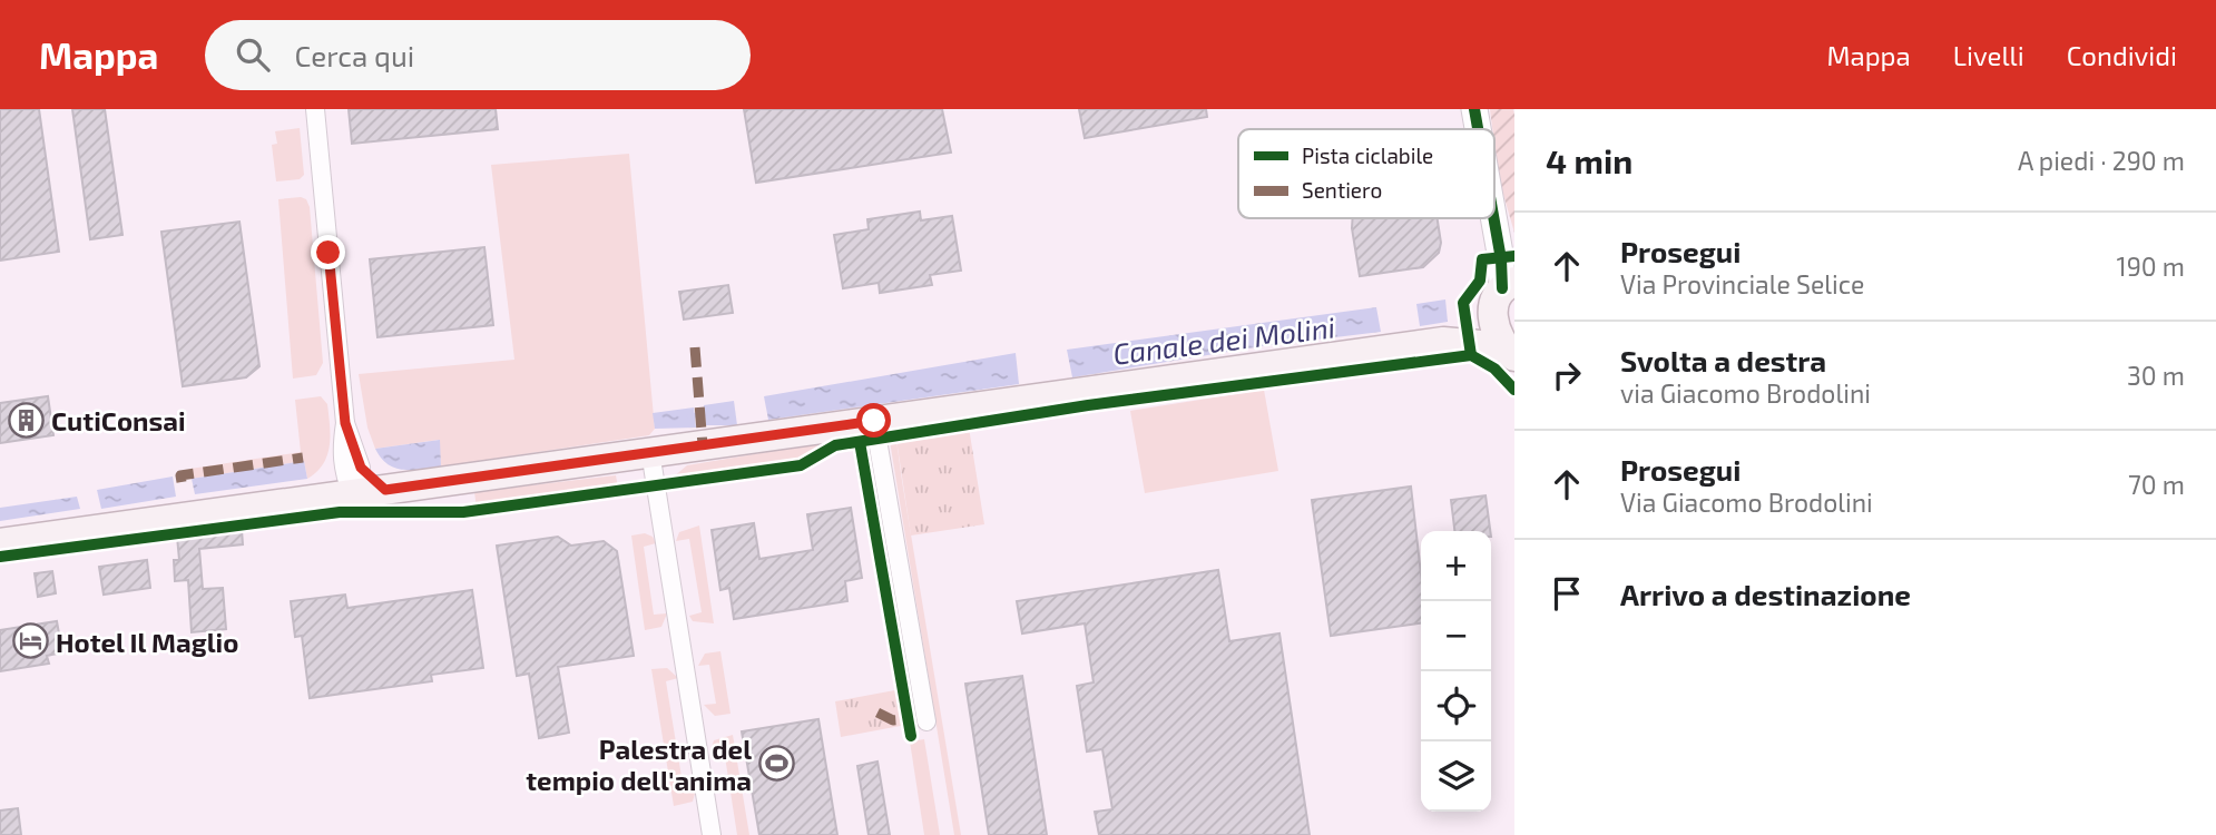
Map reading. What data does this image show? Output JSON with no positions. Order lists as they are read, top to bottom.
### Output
{
  "water": ["Canale dei Molini"],
  "places": {
    "building": ["CutiConsai"],
    "hotel": ["Hotel Il Maglio"],
    "sports": ["Palestra del tempio dell'anima"]
  },
  "legend": ["Pista ciclabile", "Sentiero"],
  "page": {
    "header": "Mappa",
    "search": "Cerca qui",
    "nav": ["Mappa", "Livelli", "Condividi"],
    "heading": ["4 min", "A piedi · 290 m"],
    "list": [
      ["Prosegui", "Via Provinciale Selice", "190 m"],
      ["Svolta a destra", "via Giacomo Brodolini", "30 m"],
      ["Prosegui", "Via Giacomo Brodolini", "70 m"],
      "Arrivo a destinazione"
    ],
    "map_buttons": ["+", "−"]
  }
}
